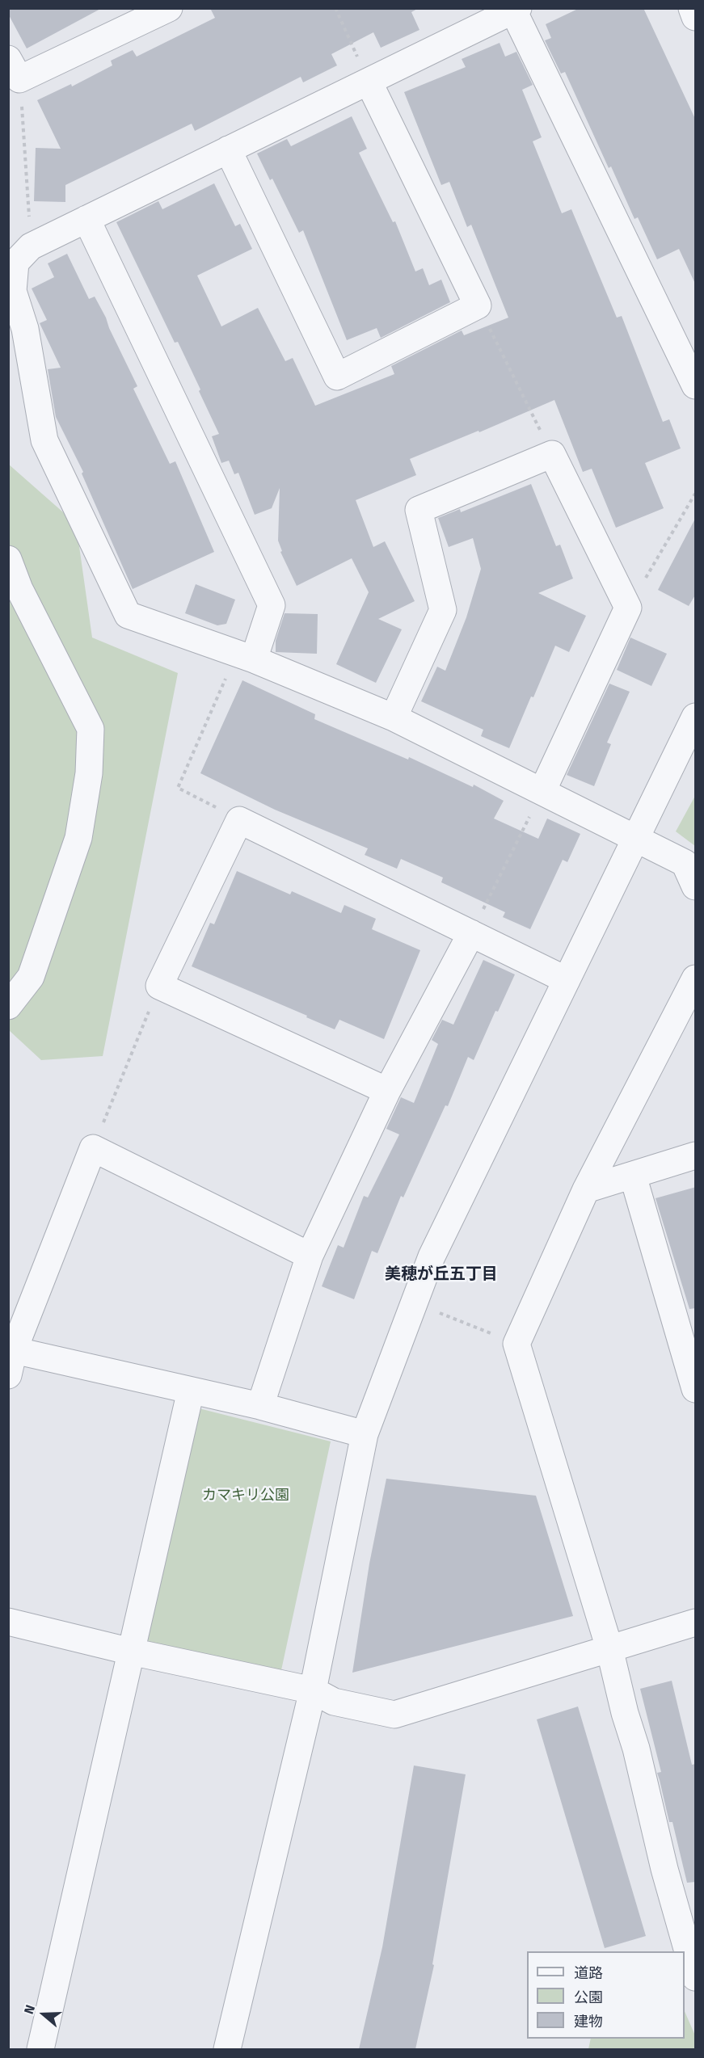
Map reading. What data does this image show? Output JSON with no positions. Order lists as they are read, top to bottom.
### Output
{
  "districts": ["美穂が丘五丁目"],
  "parks": ["カマキリ公園"],
  "legend": ["道路", "公園", "建物"],
  "north": "left"
}
